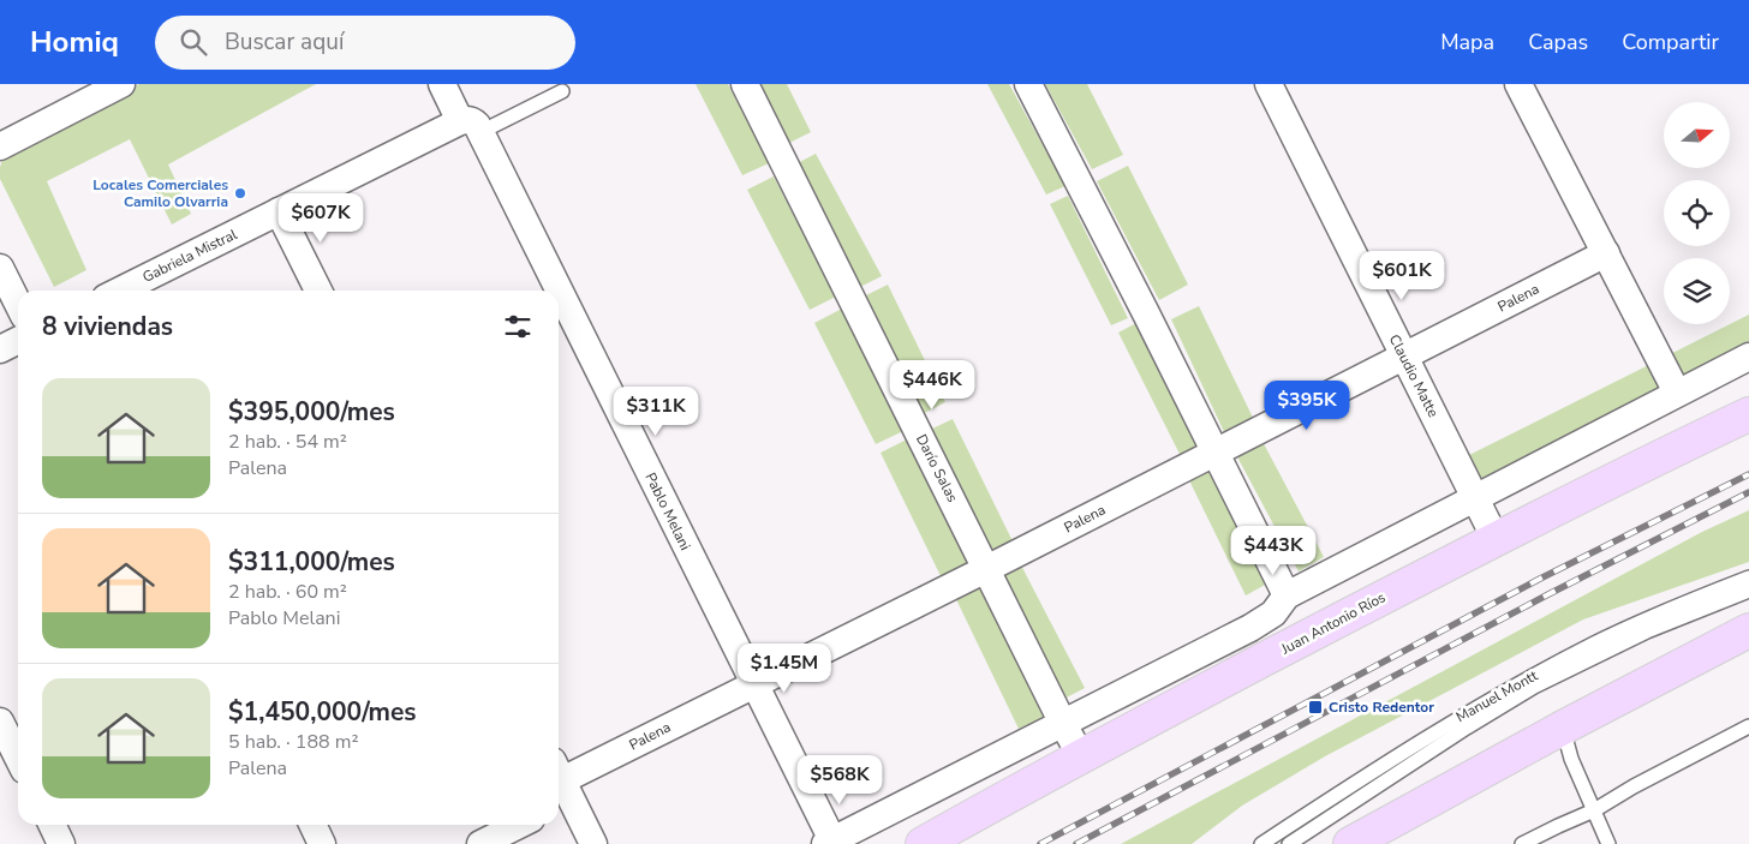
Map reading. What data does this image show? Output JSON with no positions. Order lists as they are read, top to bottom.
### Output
{
  "streets": {
    "main road": ["Juan Antonio Ríos"],
    "street": [
      "Gabriela Mistral",
      "Palena",
      "Claudio Matte",
      "Darío Salas",
      "Pablo Melani"
    ],
    "lane": ["Manuel Montt"]
  },
  "crossings": [
    ["Gabriela Mistral", "Pablo Melani"],
    ["Palena", "Claudio Matte"],
    ["Palena", "Darío Salas"],
    ["Palena", "Pablo Melani"],
    ["Claudio Matte", "Juan Antonio Ríos"],
    ["Darío Salas", "Juan Antonio Ríos"]
  ],
  "places": {
    "other": ["Locales Comerciales Camilo Olvarria"],
    "transit": ["Cristo Redentor"]
  },
  "north": "right",
  "page": {
    "header": "Homiq",
    "search": "Buscar aquí",
    "nav": ["Mapa", "Capas", "Compartir"],
    "price": [
      "$607K",
      "$601K",
      "$446K",
      "$395K",
      "$311K",
      "$443K",
      "$1.45M",
      "$568K"
    ],
    "heading": "8 viviendas",
    "list": [
      {
        "name": "$395,000/mes",
        "note": "2 hab. · 54 m² · Palena"
      },
      {
        "name": "$311,000/mes",
        "note": "2 hab. · 60 m² · Pablo Melani"
      },
      {
        "name": "$1,450,000/mes",
        "note": "5 hab. · 188 m² · Palena"
      }
    ]
  }
}
